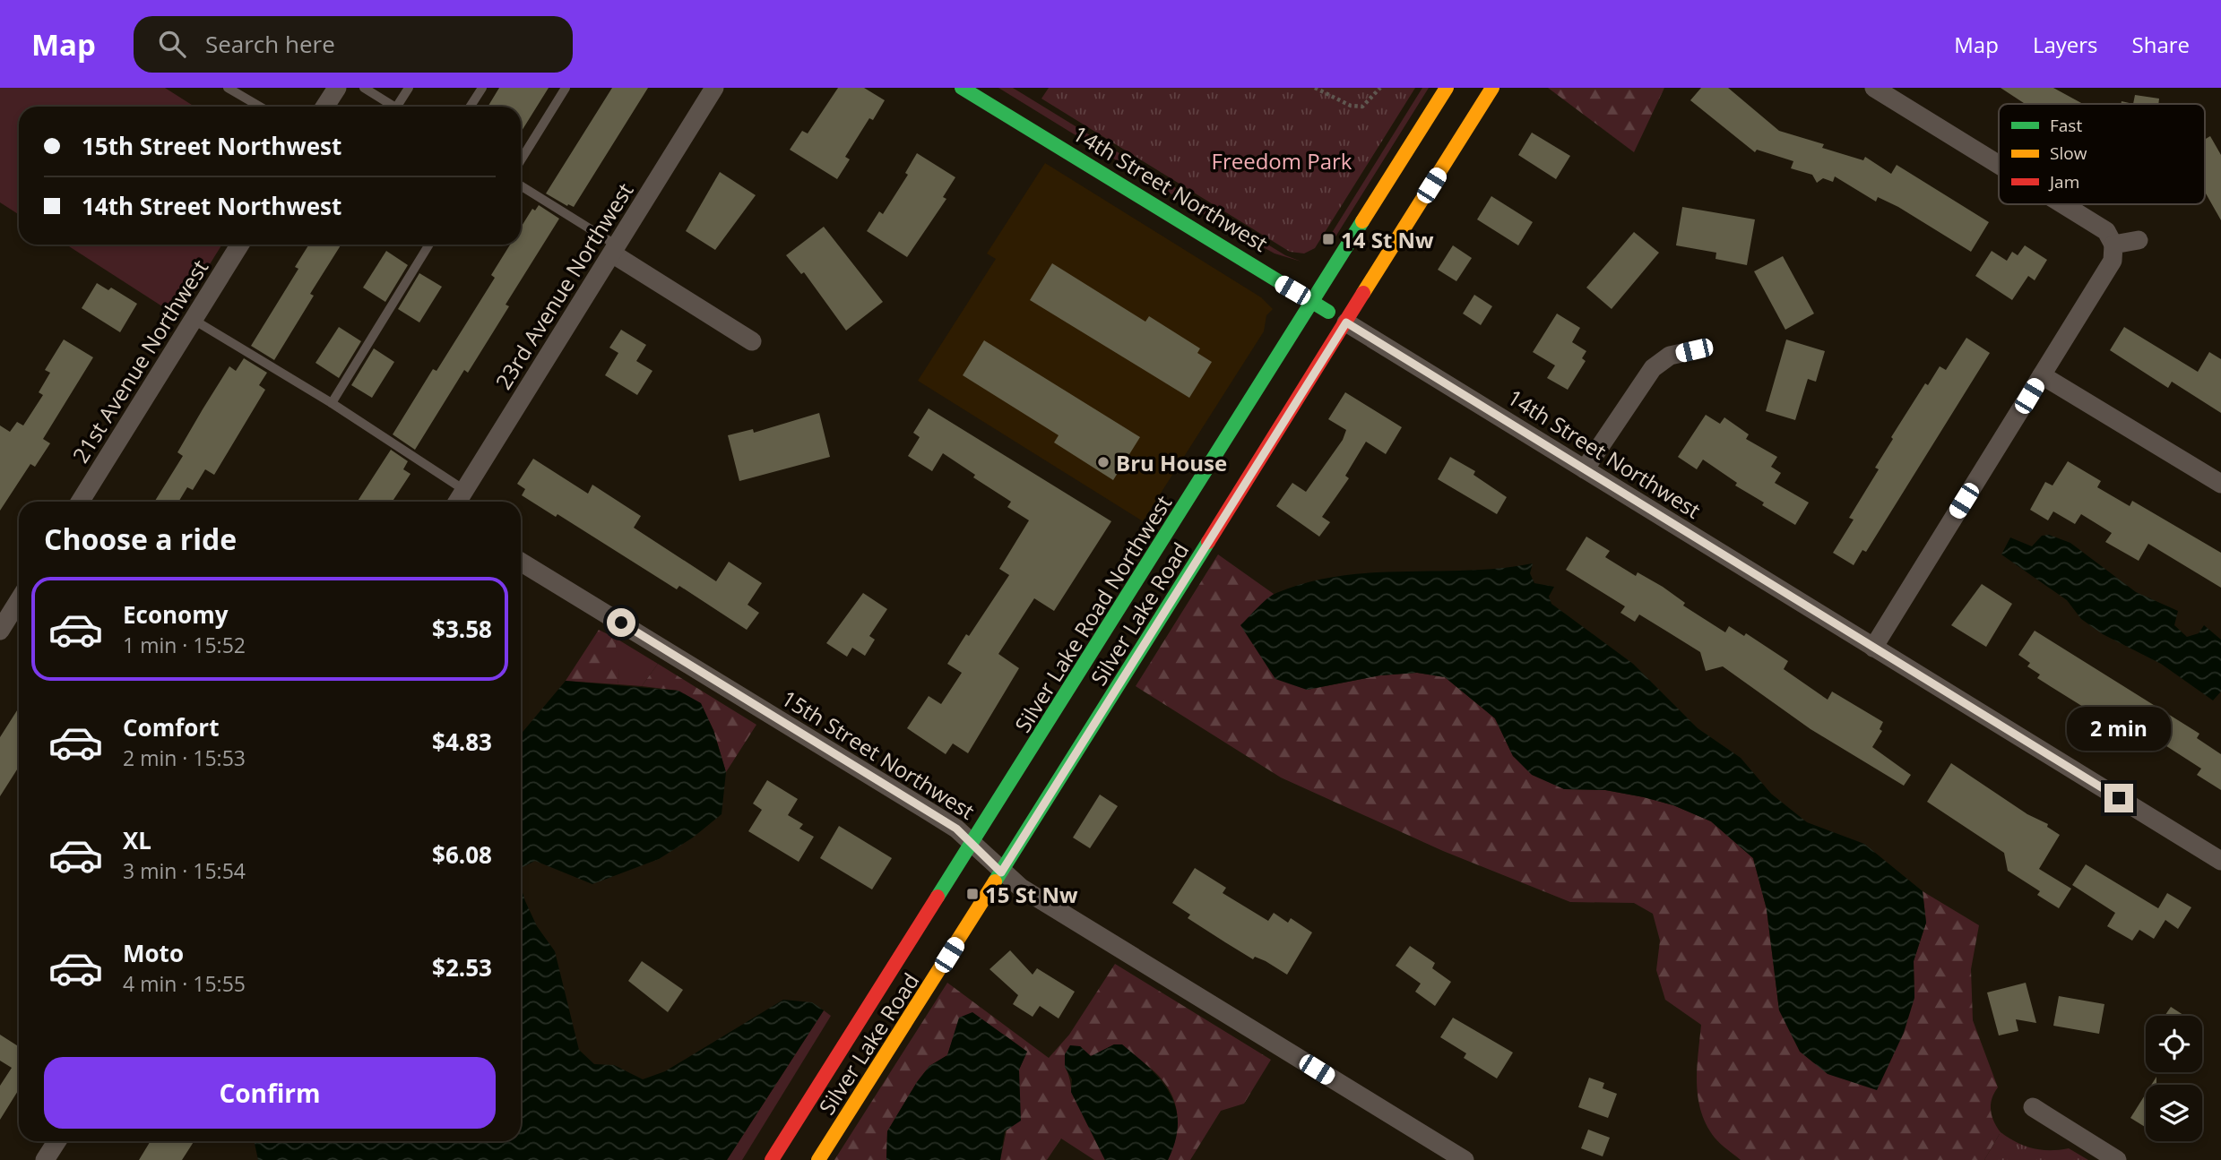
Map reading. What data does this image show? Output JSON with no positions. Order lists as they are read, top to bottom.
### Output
{
  "streets": {
    "main road": ["14th Street Northwest", "Silver Lake Road Northwest", "Silver Lake Road"],
    "street": ["23rd Avenue Northwest", "21st Avenue Northwest", "15th Street Northwest"]
  },
  "crossings": [
    ["14th Street Northwest", "Silver Lake Road Northwest"],
    ["14th Street Northwest", "Silver Lake Road"],
    ["Silver Lake Road Northwest", "15th Street Northwest"],
    ["Silver Lake Road", "15th Street Northwest"]
  ],
  "parks": ["Freedom Park"],
  "places": {
    "transit": ["14 St Nw", "15 St Nw"],
    "other": ["Bru House"]
  },
  "legend": ["Fast", "Slow", "Jam"],
  "page": {
    "header": "Map",
    "search": "Search here",
    "nav": ["Map", "Layers", "Share"],
    "banner": ["15th Street Northwest", "14th Street Northwest"],
    "heading": "Choose a ride",
    "list": [
      {
        "name": "Economy",
        "note": "1 min · 15:52",
        "value": "$3.58"
      },
      {
        "name": "Comfort",
        "note": "2 min · 15:53",
        "value": "$4.83"
      },
      {
        "name": "XL",
        "note": "3 min · 15:54",
        "value": "$6.08"
      },
      {
        "name": "Moto",
        "note": "4 min · 15:55",
        "value": "$2.53"
      }
    ],
    "bubble": "2 min",
    "buttons": "Confirm"
  }
}
